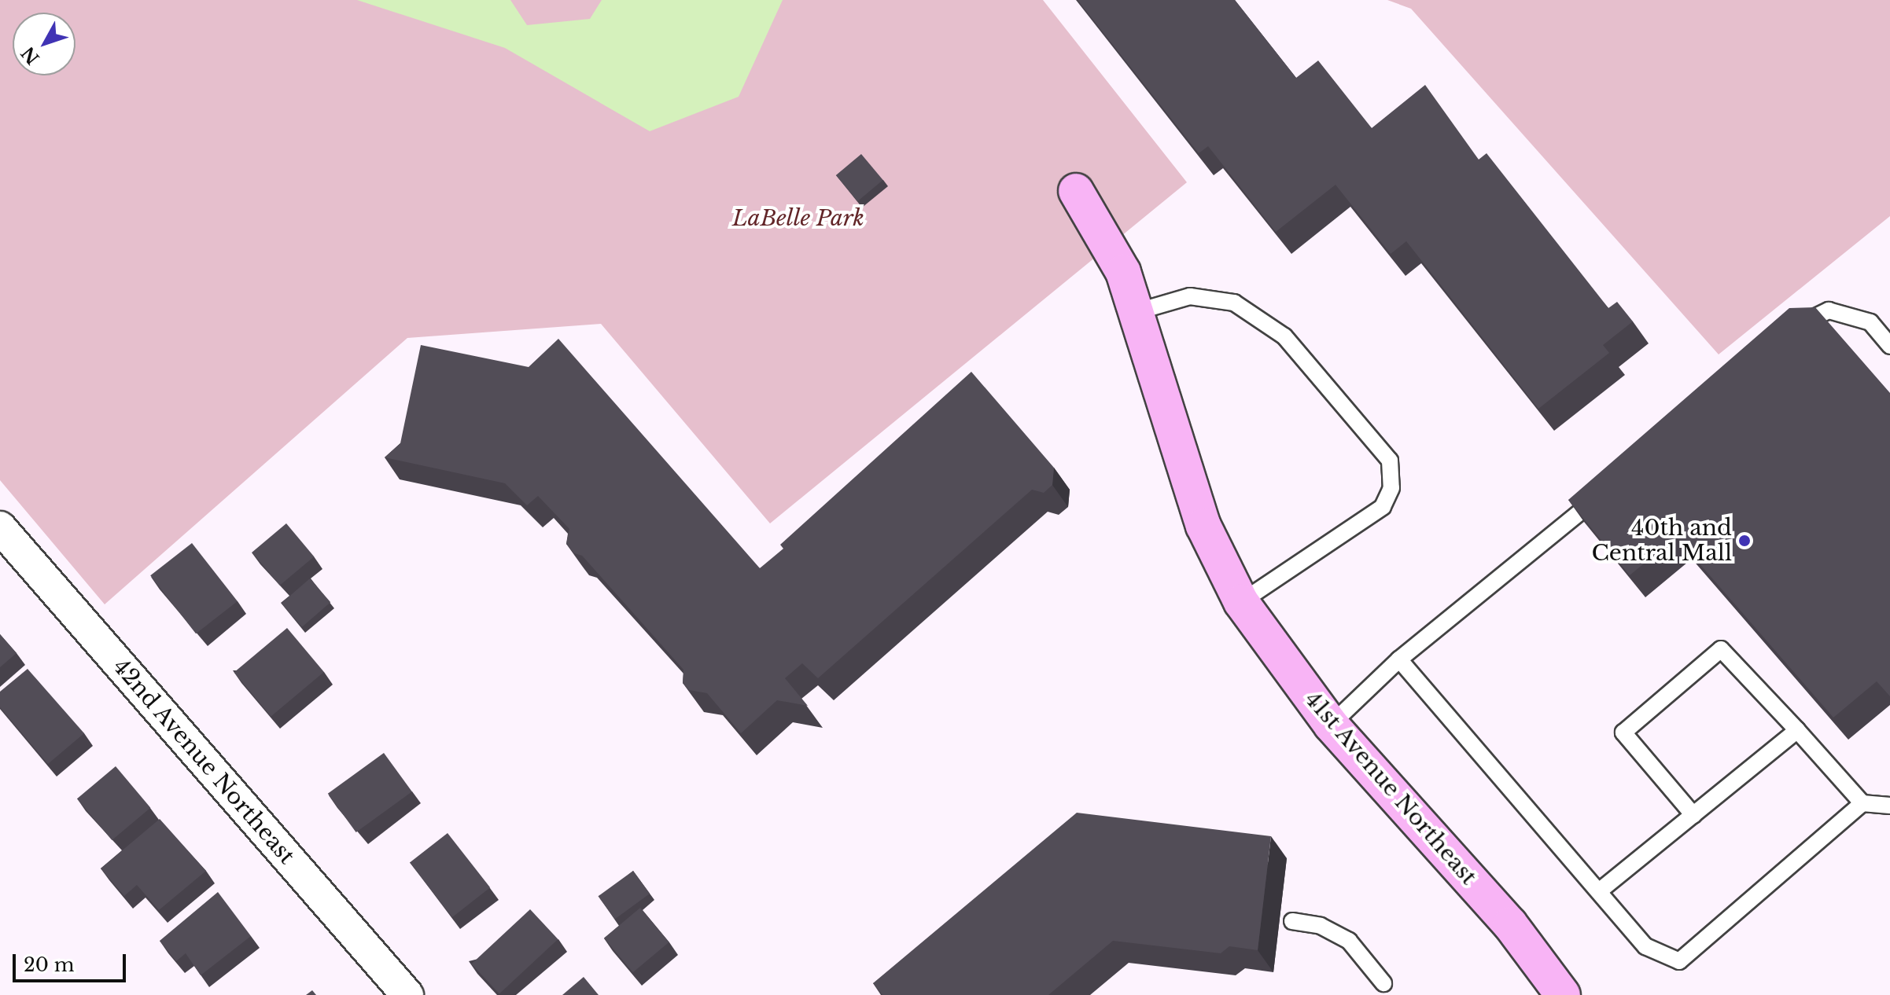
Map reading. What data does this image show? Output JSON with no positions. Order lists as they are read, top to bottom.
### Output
{
  "streets": {
    "street": ["42nd Avenue Northeast", "41st Avenue Northeast"]
  },
  "parks": ["LaBelle Park"],
  "places": ["40th and Central Mall"],
  "scale_bar": "20 m",
  "north": "bottom left"
}
